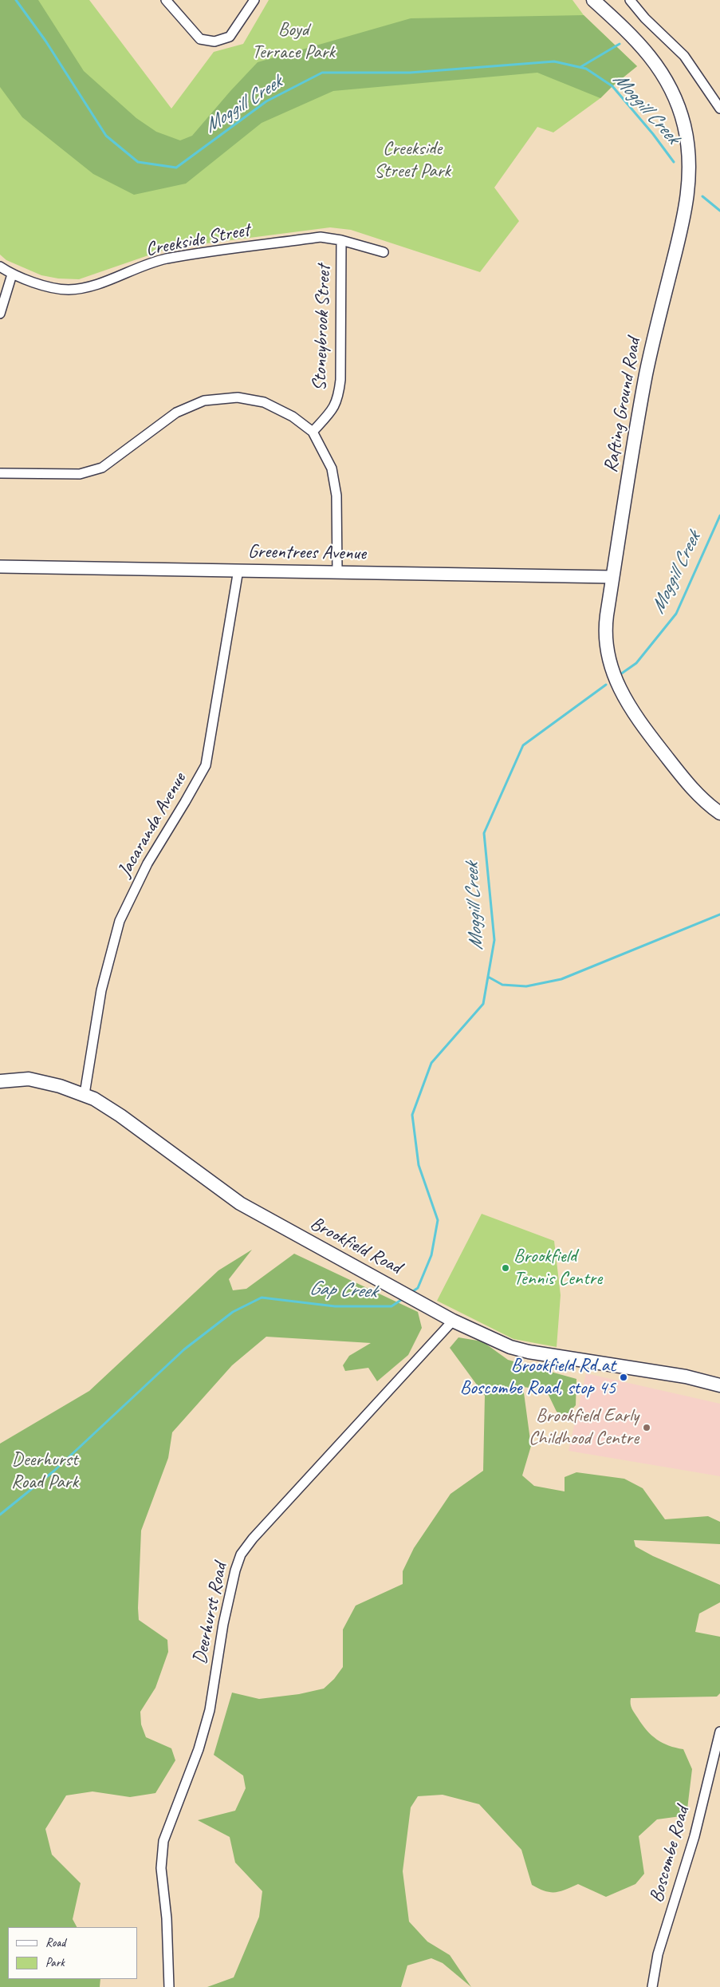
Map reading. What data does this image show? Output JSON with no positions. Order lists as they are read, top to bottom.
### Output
{
  "streets": {
    "main road": ["Rafting Ground Road", "Brookfield Road"],
    "street": [
      "Creekside Street",
      "Stoneybrook Street",
      "Greentrees Avenue",
      "Jacaranda Avenue",
      "Deerhurst Road",
      "Boscombe Road"
    ]
  },
  "crossings": [
    ["Creekside Street", "Stoneybrook Street"],
    ["Rafting Ground Road", "Greentrees Avenue"],
    ["Greentrees Avenue", "Jacaranda Avenue"],
    ["Jacaranda Avenue", "Brookfield Road"],
    ["Brookfield Road", "Deerhurst Road"]
  ],
  "water": ["Moggill Creek", "Gap Creek"],
  "parks": ["Boyd Terrace Park", "Creekside Street Park", "Deerhurst Road Park"],
  "places": ["Brookfield Tennis Centre", "Brookfield Rd at Boscombe Road, stop 45", "Brookfield Early Childhood Centre"],
  "legend": ["Road", "Park"]
}
